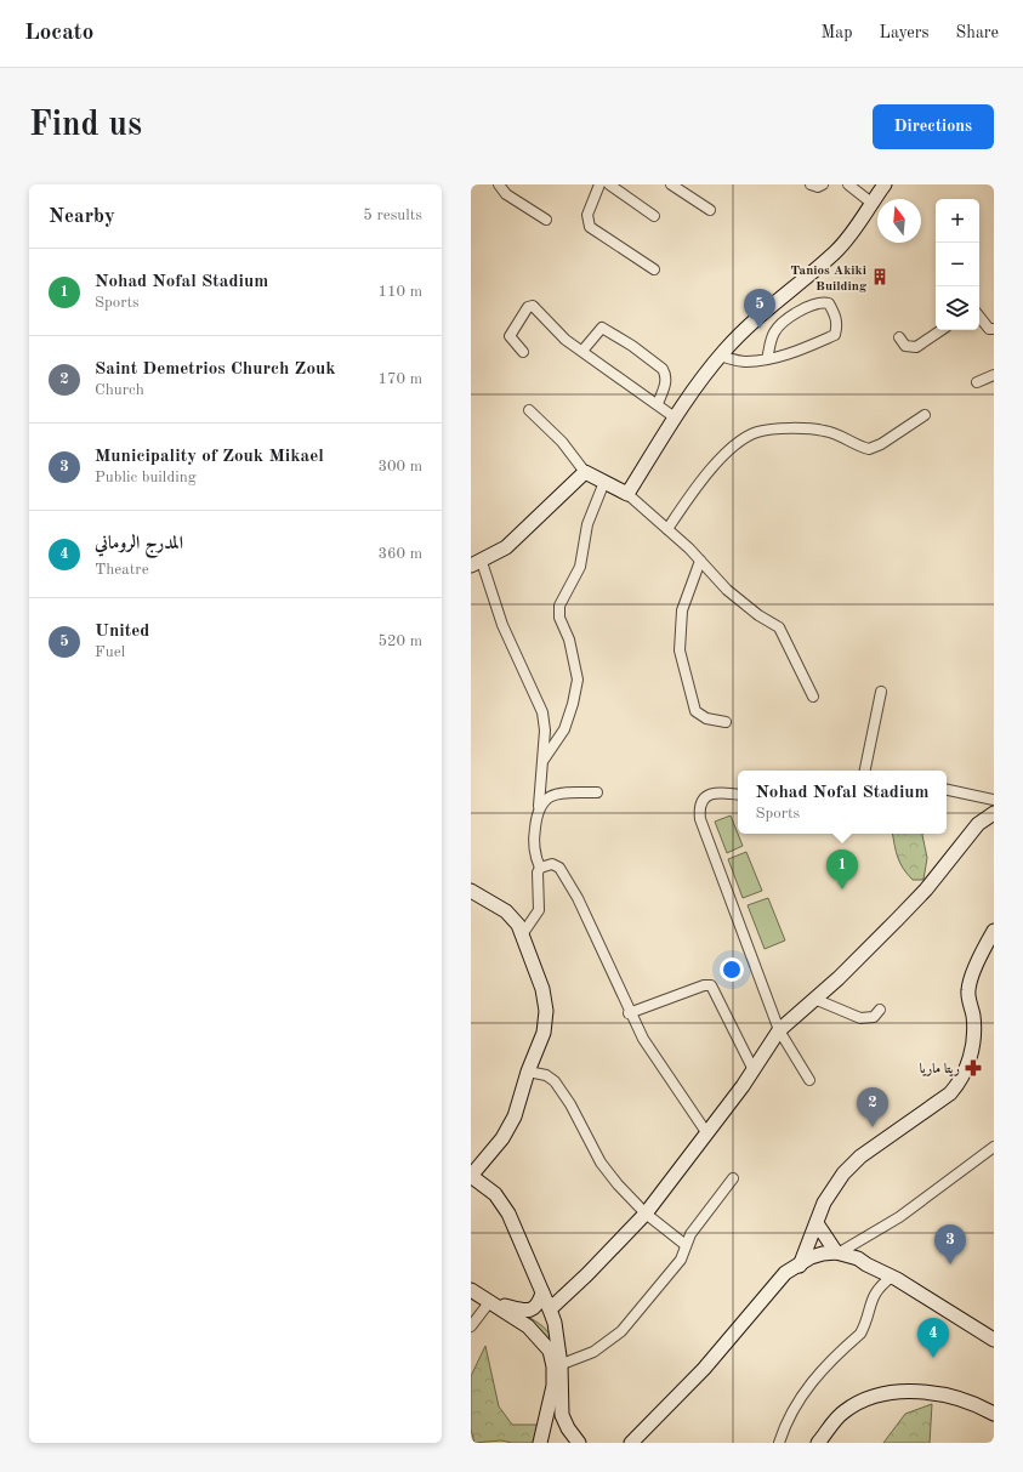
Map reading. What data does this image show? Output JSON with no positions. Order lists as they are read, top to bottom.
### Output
{
  "places": {
    "building": ["Tanios Akiki Building"],
    "pharmacy": ["ريتا ماريا"]
  },
  "north": "top",
  "page": {
    "header": "Locato",
    "nav": ["Map", "Layers", "Share"],
    "buttons": "Directions",
    "title": "Find us",
    "heading": ["Nearby", "5 results"],
    "map_buttons": ["+", "−"],
    "list": [
      {
        "mark": "1",
        "name": "Nohad Nofal Stadium",
        "note": "Sports",
        "value": "110 m"
      },
      {
        "mark": "2",
        "name": "Saint Demetrios Church Zouk",
        "note": "Church",
        "value": "170 m"
      },
      {
        "mark": "3",
        "name": "Municipality of Zouk Mikael",
        "note": "Public building",
        "value": "300 m"
      },
      {
        "mark": "4",
        "name": "المدرج الروماني",
        "note": "Theatre",
        "value": "360 m"
      },
      {
        "mark": "5",
        "name": "United",
        "note": "Fuel",
        "value": "520 m"
      }
    ],
    "pins": [
      "5",
      "1",
      "2",
      "3",
      "4"
    ],
    "popup": ["Nohad Nofal Stadium", "Sports"]
  }
}
